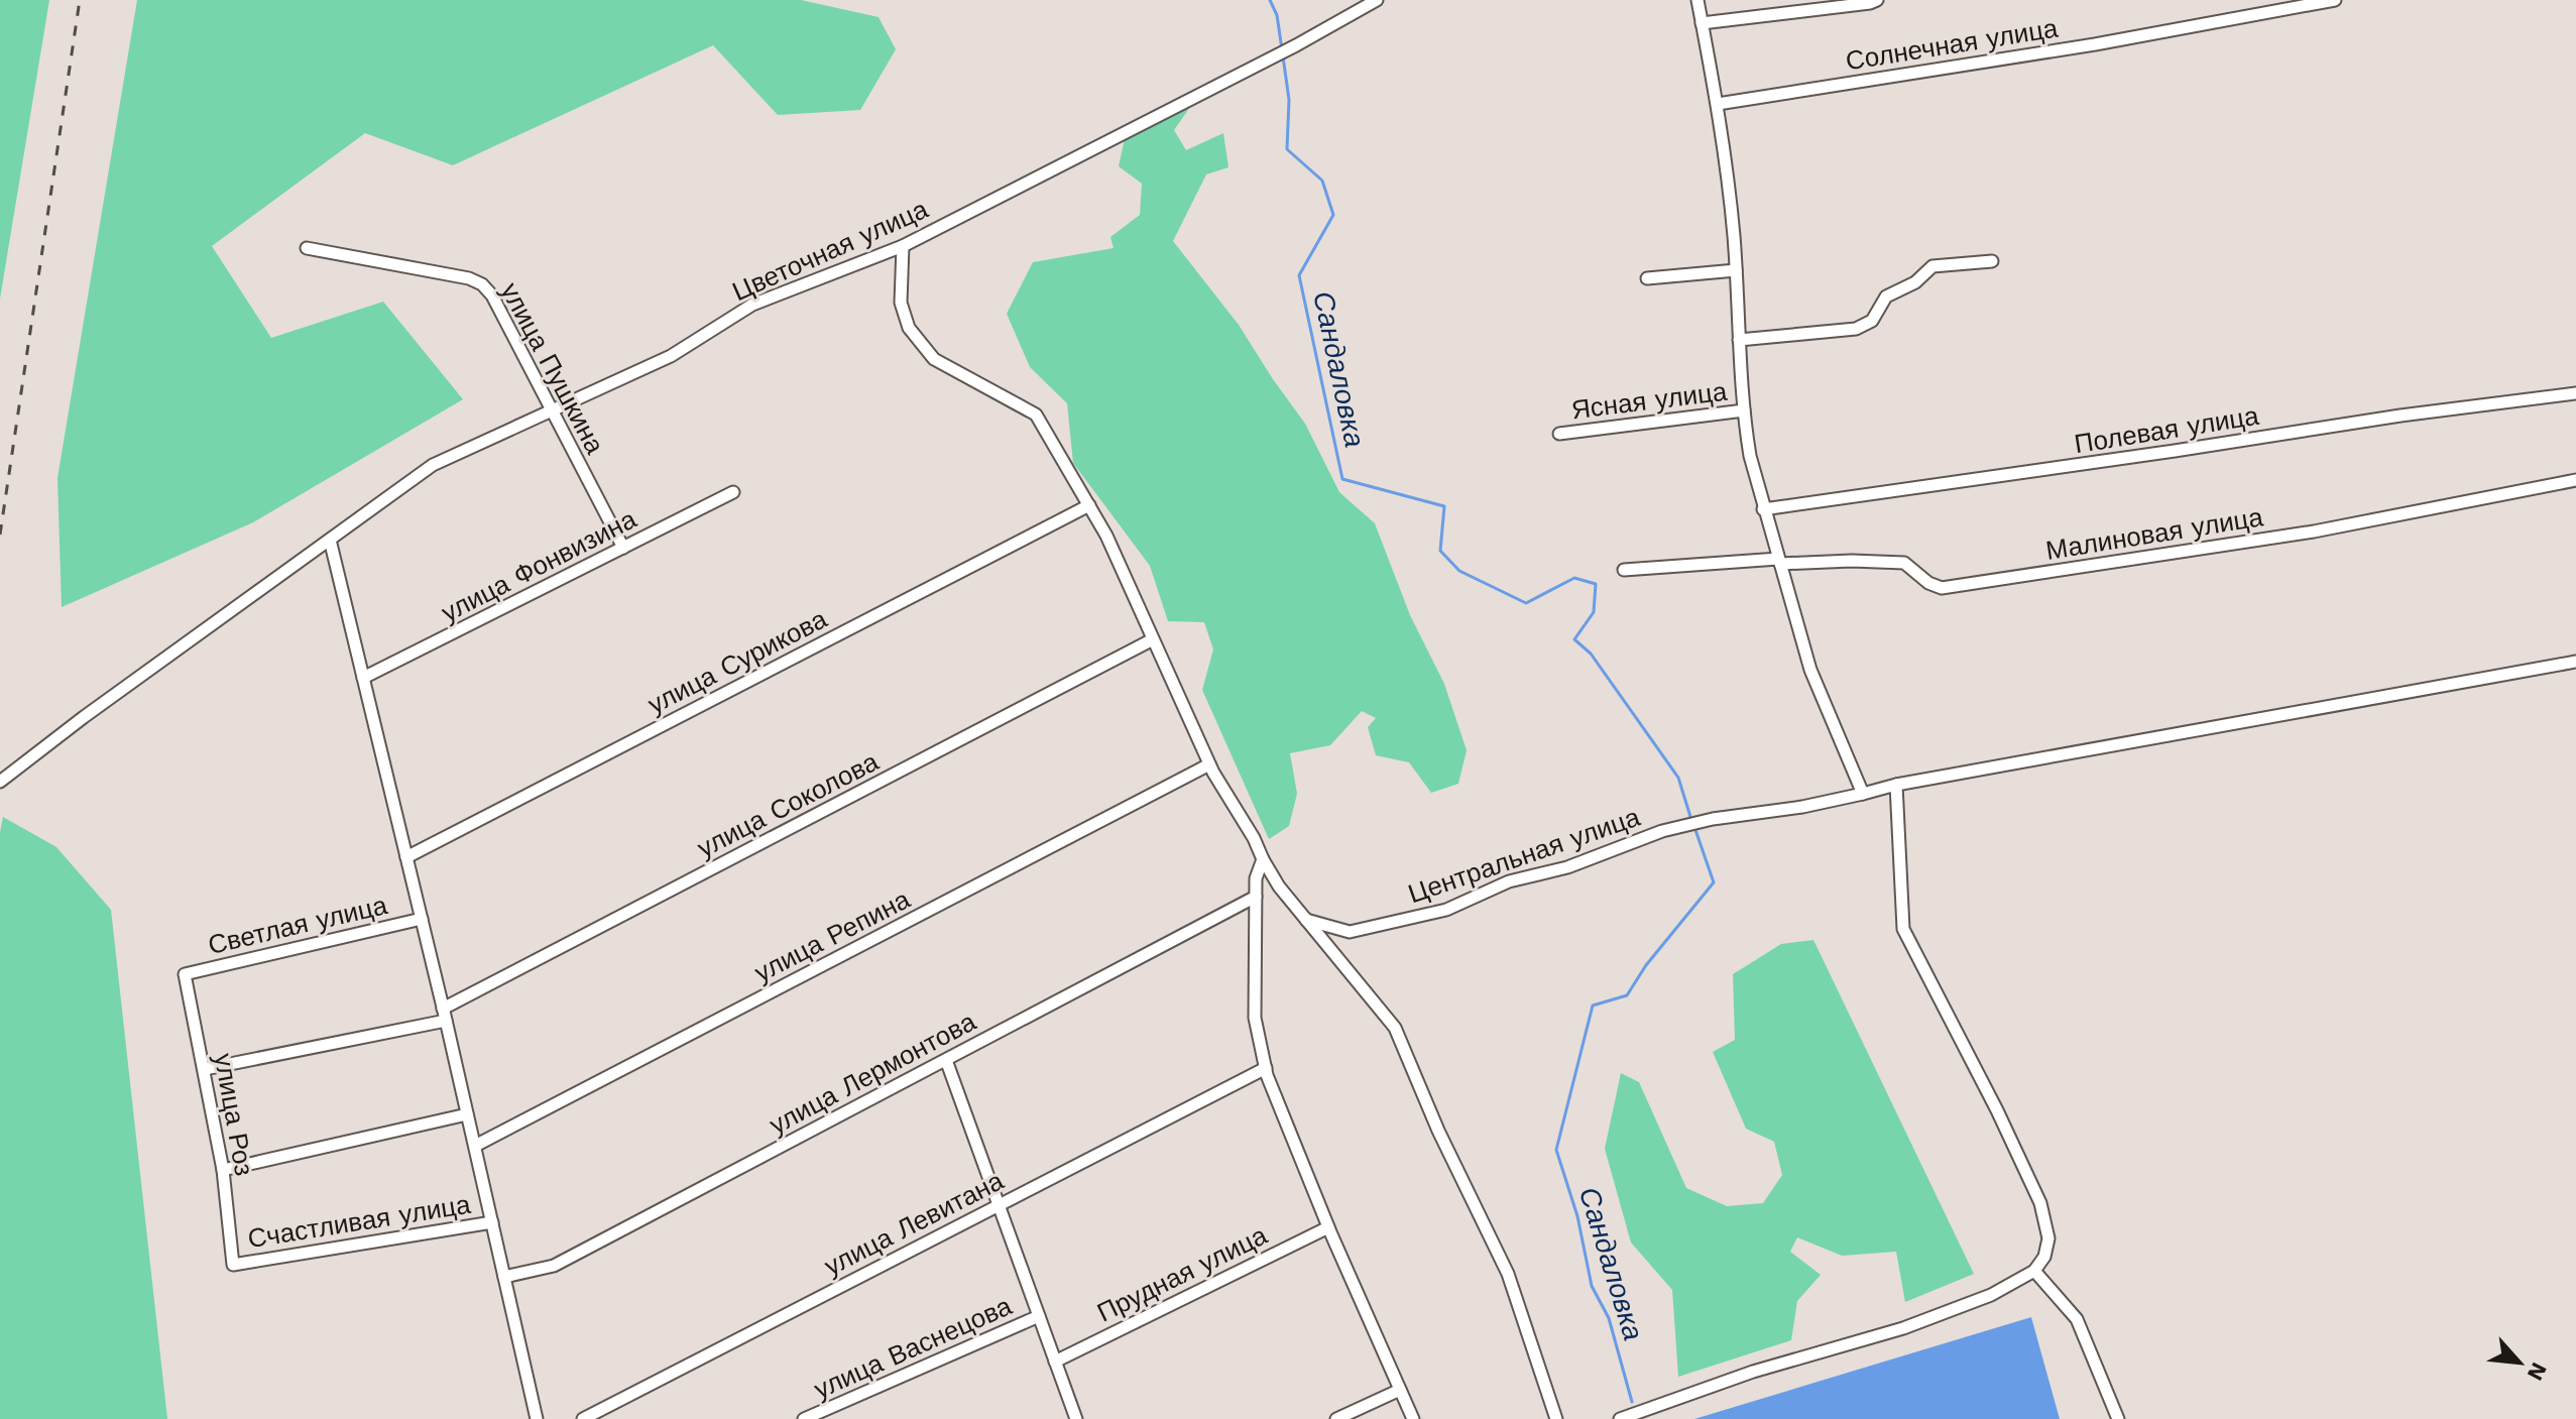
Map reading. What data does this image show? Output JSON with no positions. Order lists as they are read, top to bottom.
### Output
{
  "streets": {
    "street": [
      "Солнечная улица",
      "Цветочная улица",
      "улица Пушкина",
      "Ясная улица",
      "Полевая улица",
      "Малиновая улица",
      "улица Фонвизина",
      "улица Сурикова",
      "улица Соколова",
      "Центральная улица",
      "Светлая улица",
      "улица Репина",
      "улица Лермонтова",
      "улица Роз",
      "Счастливая улица",
      "улица Левитана",
      "Прудная улица",
      "улица Васнецова"
    ]
  },
  "crossings": [
    ["Цветочная улица", "улица Пушкина"],
    ["улица Пушкина", "улица Фонвизина"],
    ["улица Соколова", "улица Роз"],
    ["Светлая улица", "улица Роз"],
    ["улица Роз", "Счастливая улица"]
  ],
  "water": ["Сандаловка"],
  "north": "bottom right"
}
